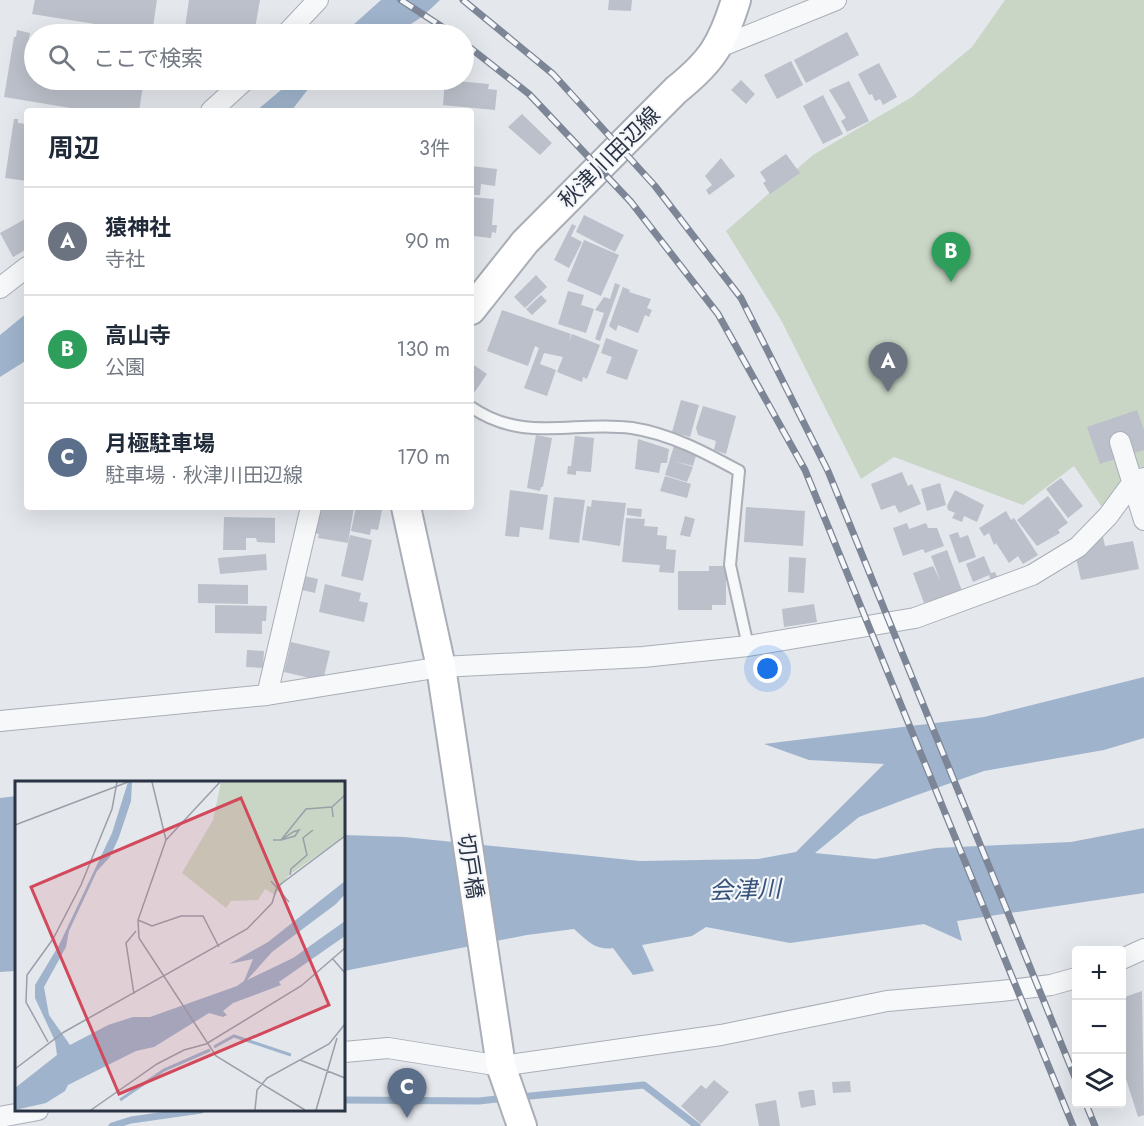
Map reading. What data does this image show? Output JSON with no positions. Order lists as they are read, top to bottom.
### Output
{
  "streets": {
    "main road": ["秋津川田辺線", "切戸橋"]
  },
  "water": ["会津川"],
  "page": {
    "search": "ここで検索",
    "heading": ["周辺", "3件"],
    "list": [
      {
        "mark": "A",
        "name": "猿神社",
        "note": "寺社",
        "value": "90 m"
      },
      {
        "mark": "B",
        "name": "高山寺",
        "note": "公園",
        "value": "130 m"
      },
      {
        "mark": "C",
        "name": "月極駐車場",
        "note": "駐車場 · 秋津川田辺線",
        "value": "170 m"
      }
    ],
    "pins": ["B", "A", "C"],
    "map_buttons": ["+", "−"]
  }
}
